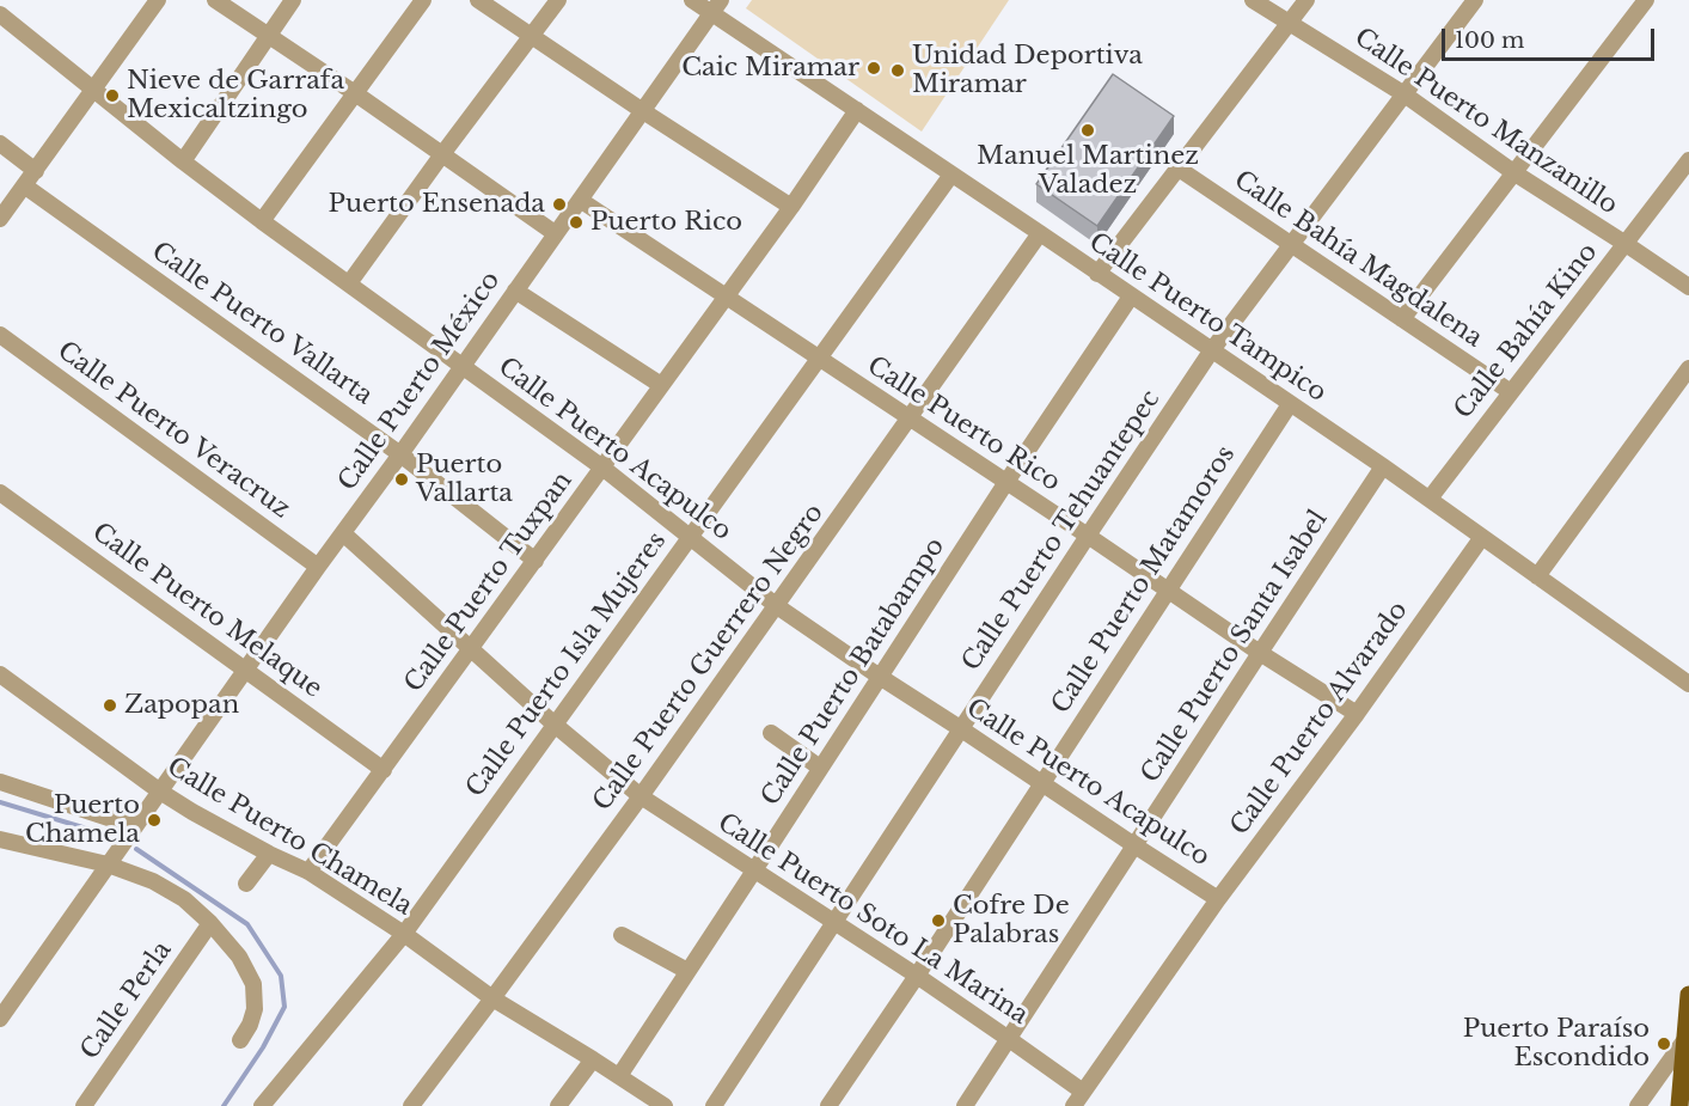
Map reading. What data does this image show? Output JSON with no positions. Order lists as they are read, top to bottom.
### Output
{
  "streets": {
    "street": [
      "Calle Puerto Manzanillo",
      "Calle Bahía Magdalena",
      "Calle Puerto Tampico",
      "Calle Puerto Vallarta",
      "Calle Bahía Kino",
      "Calle Puerto México",
      "Calle Puerto Rico",
      "Calle Puerto Veracruz",
      "Calle Puerto Acapulco",
      "Calle Puerto Tehuantepec",
      "Calle Puerto Matamoros",
      "Calle Puerto Tuxpan",
      "Calle Puerto Melaque",
      "Calle Puerto Santa Isabel",
      "Calle Puerto Guerrero Negro",
      "Calle Puerto Isla Mujeres",
      "Calle Puerto Batabampo",
      "Calle Puerto Alvarado",
      "Calle Puerto Chamela",
      "Calle Puerto Soto La Marina",
      "Calle Perla"
    ]
  },
  "crossings": [
    ["Calle Puerto Manzanillo", "Calle Bahía Kino"],
    ["Calle Puerto Manzanillo", "Calle Puerto Tehuantepec"],
    ["Calle Bahía Magdalena", "Calle Bahía Kino"],
    ["Calle Bahía Magdalena", "Calle Puerto Tehuantepec"],
    ["Calle Puerto Tampico", "Calle Bahía Kino"],
    ["Calle Puerto Tampico", "Calle Puerto México"],
    ["Calle Puerto Tampico", "Calle Puerto Tehuantepec"],
    ["Calle Puerto Tampico", "Calle Puerto Matamoros"],
    ["Calle Puerto Tampico", "Calle Puerto Tuxpan"],
    ["Calle Puerto Tampico", "Calle Puerto Santa Isabel"],
    ["Calle Puerto Tampico", "Calle Puerto Guerrero Negro"],
    ["Calle Puerto Tampico", "Calle Puerto Isla Mujeres"],
    ["Calle Puerto Tampico", "Calle Puerto Batabampo"],
    ["Calle Puerto Tampico", "Calle Puerto Alvarado"],
    ["Calle Puerto Vallarta", "Calle Puerto México"],
    ["Calle Puerto Vallarta", "Calle Puerto Tuxpan"],
    ["Calle Puerto México", "Calle Puerto Rico"],
    ["Calle Puerto México", "Calle Puerto Veracruz"],
    ["Calle Puerto México", "Calle Puerto Acapulco"],
    ["Calle Puerto México", "Calle Puerto Melaque"],
    ["Calle Puerto México", "Calle Puerto Chamela"],
    ["Calle Puerto México", "Calle Puerto Soto La Marina"],
    ["Calle Puerto Rico", "Calle Puerto Tehuantepec"],
    ["Calle Puerto Rico", "Calle Puerto Matamoros"],
    ["Calle Puerto Rico", "Calle Puerto Tuxpan"],
    ["Calle Puerto Rico", "Calle Puerto Santa Isabel"],
    ["Calle Puerto Rico", "Calle Puerto Guerrero Negro"],
    ["Calle Puerto Rico", "Calle Puerto Isla Mujeres"],
    ["Calle Puerto Rico", "Calle Puerto Batabampo"],
    ["Calle Puerto Rico", "Calle Puerto Alvarado"],
    ["Calle Puerto Acapulco", "Calle Puerto Tehuantepec"],
    ["Calle Puerto Acapulco", "Calle Puerto Matamoros"],
    ["Calle Puerto Acapulco", "Calle Puerto Tuxpan"],
    ["Calle Puerto Acapulco", "Calle Puerto Santa Isabel"],
    ["Calle Puerto Acapulco", "Calle Puerto Guerrero Negro"],
    ["Calle Puerto Acapulco", "Calle Puerto Isla Mujeres"],
    ["Calle Puerto Acapulco", "Calle Puerto Batabampo"],
    ["Calle Puerto Acapulco", "Calle Puerto Alvarado"],
    ["Calle Puerto Tehuantepec", "Calle Puerto Soto La Marina"],
    ["Calle Puerto Matamoros", "Calle Puerto Soto La Marina"],
    ["Calle Puerto Tuxpan", "Calle Puerto Melaque"],
    ["Calle Puerto Tuxpan", "Calle Puerto Chamela"],
    ["Calle Puerto Tuxpan", "Calle Puerto Soto La Marina"],
    ["Calle Puerto Santa Isabel", "Calle Puerto Soto La Marina"],
    ["Calle Puerto Guerrero Negro", "Calle Puerto Chamela"],
    ["Calle Puerto Guerrero Negro", "Calle Puerto Soto La Marina"],
    ["Calle Puerto Isla Mujeres", "Calle Puerto Chamela"],
    ["Calle Puerto Isla Mujeres", "Calle Puerto Soto La Marina"],
    ["Calle Puerto Batabampo", "Calle Puerto Chamela"],
    ["Calle Puerto Batabampo", "Calle Puerto Soto La Marina"],
    ["Calle Puerto Alvarado", "Calle Puerto Soto La Marina"]
  ],
  "places": [
    "Caic Miramar",
    "Unidad Deportiva Miramar",
    "Nieve de Garrafa Mexicaltzingo",
    "Manuel Martinez Valadez",
    "Puerto Ensenada",
    "Puerto Rico",
    "Puerto Vallarta",
    "Zapopan",
    "Puerto Chamela",
    "Cofre De Palabras",
    "Puerto Paraíso Escondido"
  ],
  "scale_bar": "100 m"
}
